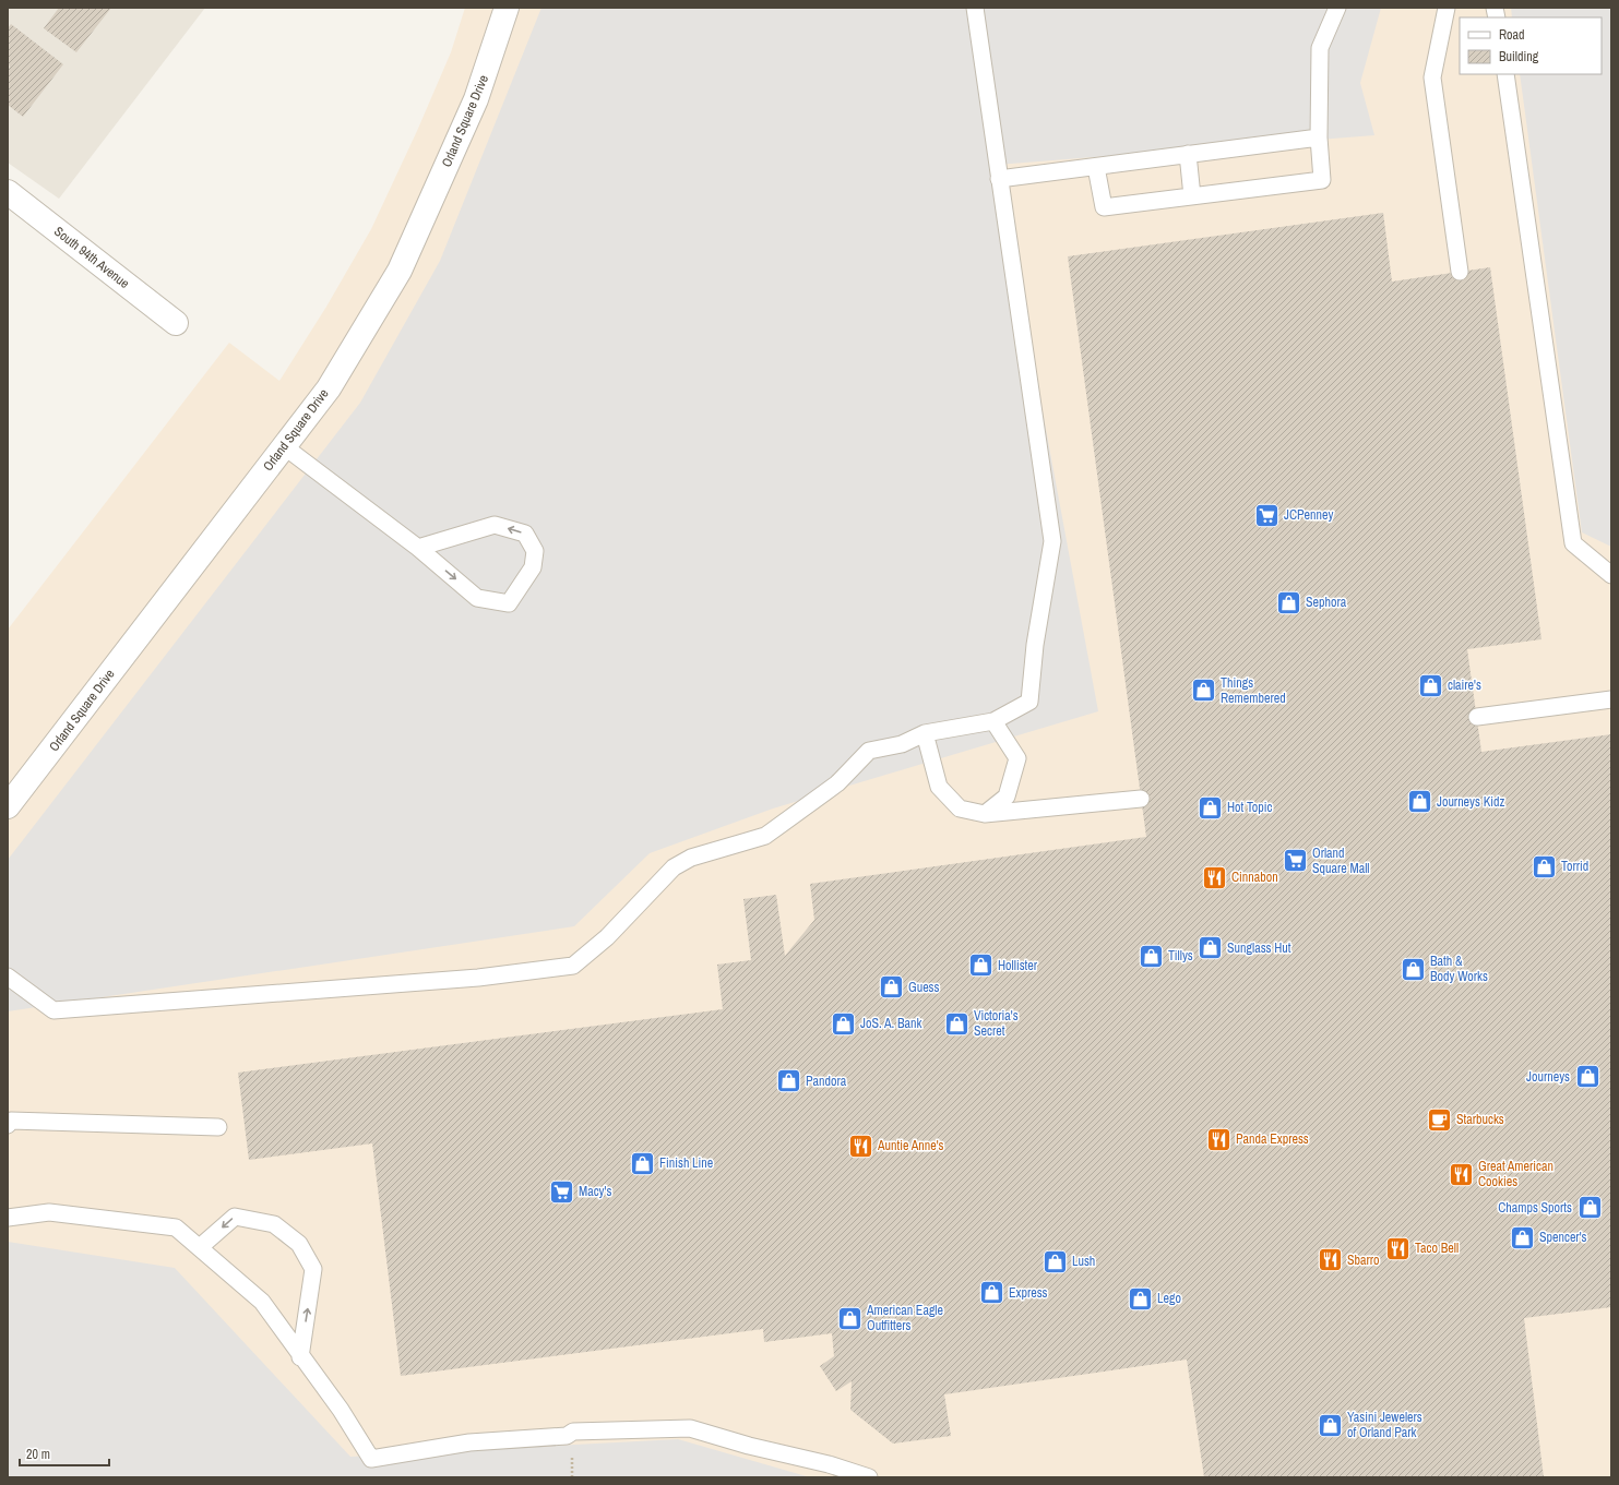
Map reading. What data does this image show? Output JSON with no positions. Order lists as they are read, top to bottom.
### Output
{
  "streets": {
    "street": ["Orland Square Drive", "South 94th Avenue"]
  },
  "places": {
    "supermarket": ["JCPenney", "Orland Square Mall", "Macy's"],
    "shop": [
      "Sephora",
      "claire's",
      "Things Remembered",
      "Journeys Kidz",
      "Hot Topic",
      "Torrid",
      "Sunglass Hut",
      "Tillys",
      "Hollister",
      "Bath & Body Works",
      "Guess",
      "JoS. A. Bank",
      "Victoria's Secret",
      "Journeys",
      "Pandora",
      "Finish Line",
      "Champs Sports",
      "Spencer's",
      "Lush",
      "Express",
      "Lego",
      "American Eagle Outfitters",
      "Yasini Jewelers of Orland Park"
    ],
    "restaurant": [
      "Cinnabon",
      "Panda Express",
      "Auntie Anne's",
      "Great American Cookies",
      "Taco Bell",
      "Sbarro"
    ],
    "cafe": ["Starbucks"]
  },
  "legend": ["Road", "Building"],
  "scale_bar": "20 m"
}
